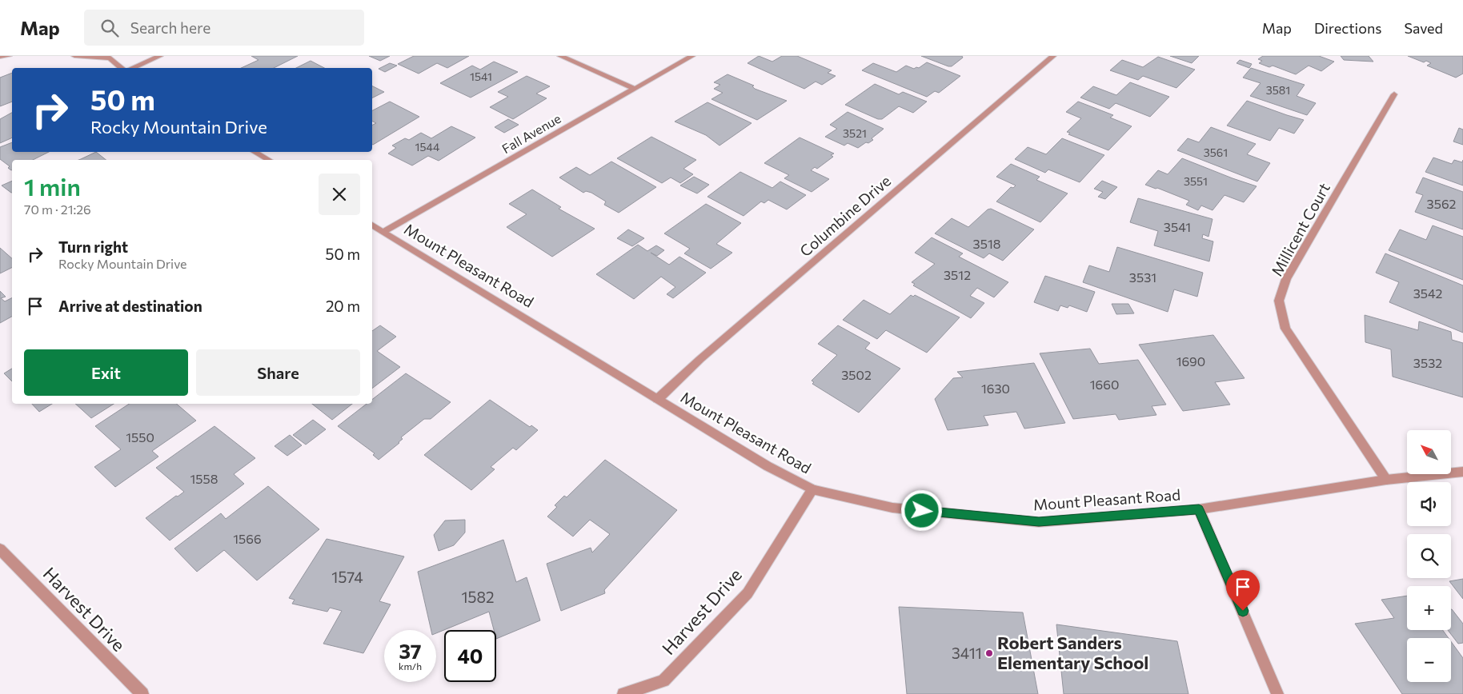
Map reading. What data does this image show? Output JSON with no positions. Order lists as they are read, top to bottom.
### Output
{
  "streets": {
    "street": [
      "Fall Avenue",
      "Columbine Drive",
      "Millicent Court",
      "Mount Pleasant Road",
      "Harvest Drive"
    ]
  },
  "crossings": [
    ["Fall Avenue", "Mount Pleasant Road"],
    ["Columbine Drive", "Mount Pleasant Road"],
    ["Millicent Court", "Mount Pleasant Road"],
    ["Mount Pleasant Road", "Harvest Drive"]
  ],
  "places": ["Robert Sanders Elementary School"],
  "house_numbers": [
    "1541",
    "3581",
    "3521",
    "1544",
    "3561",
    "3551",
    "3562",
    "3541",
    "3518",
    "3512",
    "3531",
    "3542",
    "1690",
    "3532",
    "3502",
    "1660",
    "1630",
    "1550",
    "1558",
    "1566",
    "1574",
    "1582",
    "3411"
  ],
  "north": "top left",
  "page": {
    "header": "Map",
    "search": "Search here",
    "nav": ["Map", "Directions", "Saved"],
    "turn": ["50 m", "Rocky Mountain Drive"],
    "heading": ["1 min", "70 m · 21:26"],
    "list": [
      {
        "name": "Turn right",
        "note": "Rocky Mountain Drive",
        "value": "50 m"
      },
      {
        "name": "Arrive at destination",
        "value": "20 m"
      }
    ],
    "buttons": ["Exit", "Share"],
    "map_buttons": ["+", "−"],
    "speed": "37 km/h",
    "limit": "40"
  }
}
